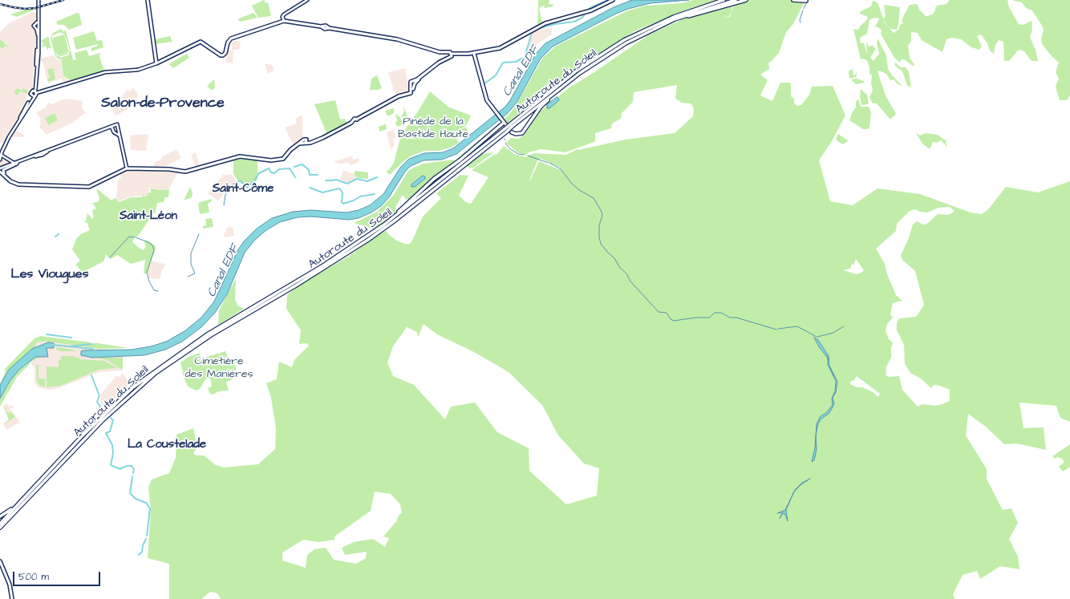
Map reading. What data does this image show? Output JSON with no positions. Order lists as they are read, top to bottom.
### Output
{
  "streets": {
    "highway": ["Autoroute du Soleil"]
  },
  "districts": [
    "Salon-de-Provence",
    "Saint-Côme",
    "Saint-Léon",
    "Les Viougues",
    "La Coustelade"
  ],
  "water": ["Canal EDF"],
  "parks": ["Pinède de la Bastide Haute", "Cimetière des Manières"],
  "scale_bar": "500 m"
}
